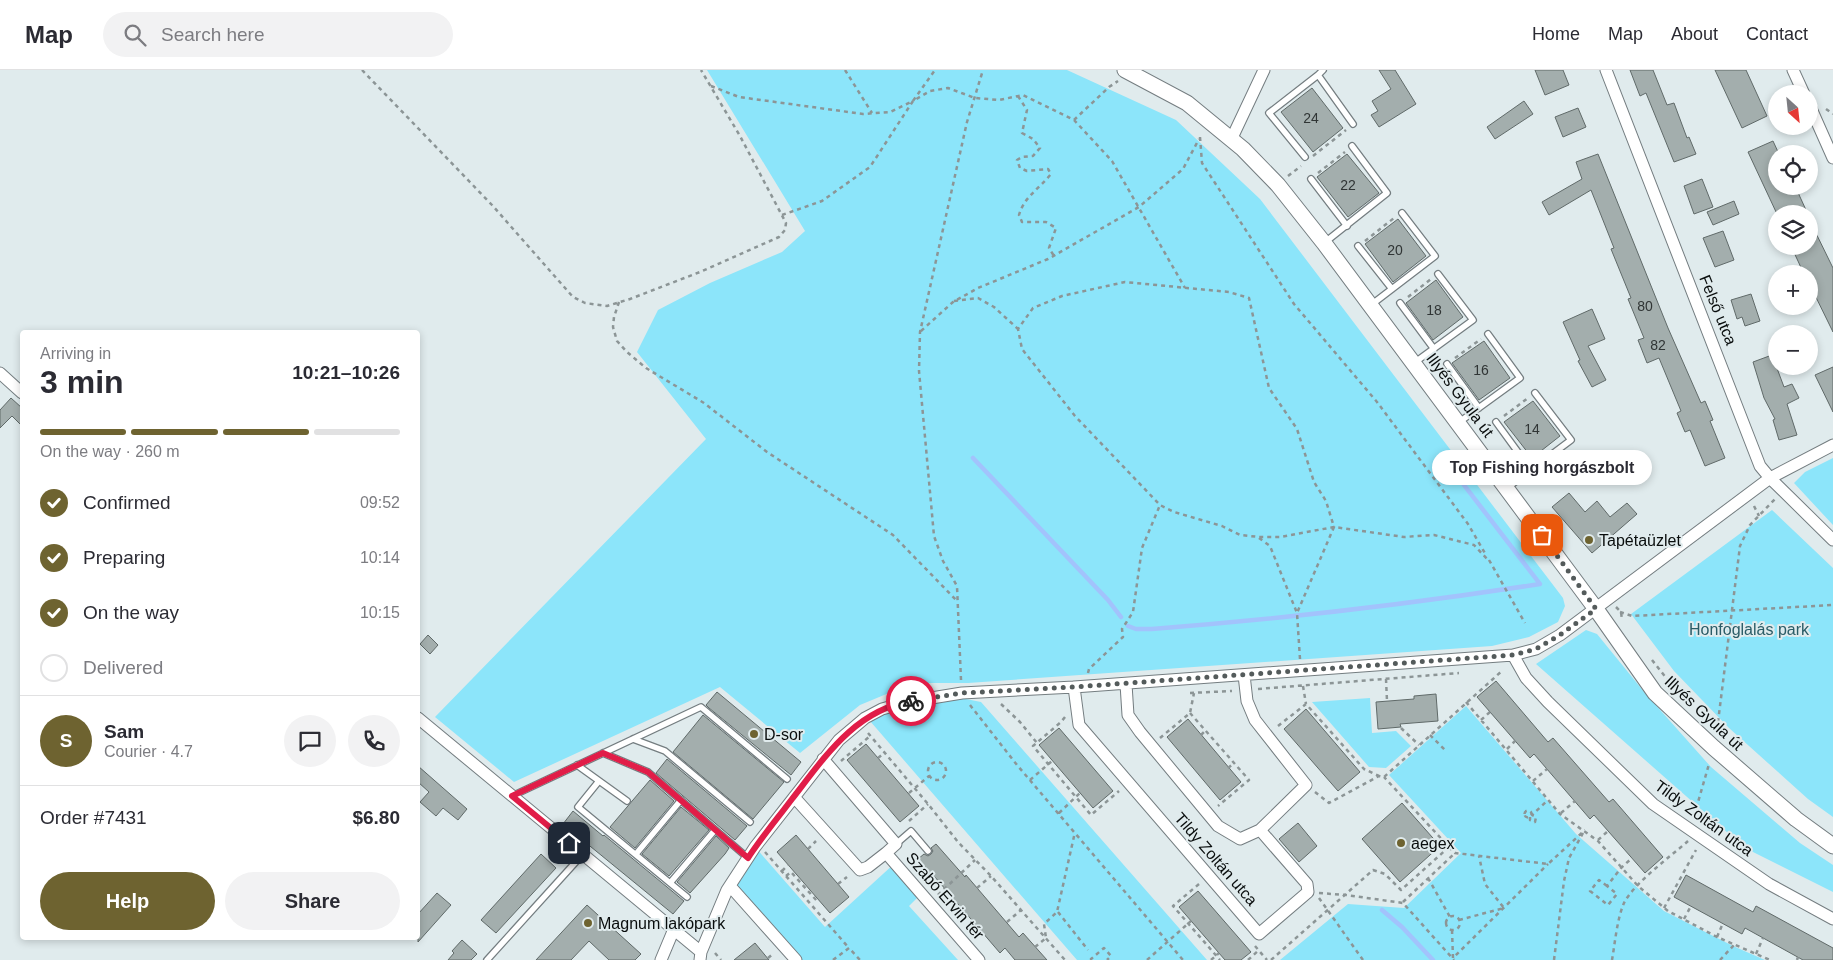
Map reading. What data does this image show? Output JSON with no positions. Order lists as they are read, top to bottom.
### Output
{
  "streets": {
    "street": [
      "Felső utca",
      "Illyés Gyula út",
      "Tildy Zoltán utca",
      "Szabó Ervin tér"
    ]
  },
  "parks": ["Honfoglalás park"],
  "places": [
    "Top Fishing horgászbolt",
    "Tapétaüzlet",
    "D-sor",
    "aegex",
    "Magnum lakópark"
  ],
  "house_numbers": [
    "24",
    "22",
    "20",
    "80",
    "18",
    "82",
    "16",
    "14"
  ],
  "north": "bottom right",
  "page": {
    "header": "Map",
    "search": "Search here",
    "nav": [
      "Home",
      "Map",
      "About",
      "Contact"
    ],
    "map_buttons": ["+", "−"],
    "heading": ["3 min", "Arriving in", "10:21–10:26"],
    "panel": [
      "Sam",
      "Courier · 4.7",
      "Order #7431",
      "$6.80"
    ],
    "bar": "On the way · 260 m",
    "bubble": "Top Fishing horgászbolt",
    "list": [
      ["Confirmed", "09:52"],
      ["Preparing", "10:14"],
      ["On the way", "10:15"],
      "Delivered"
    ],
    "round": "S",
    "buttons": ["Help", "Share"]
  }
}
